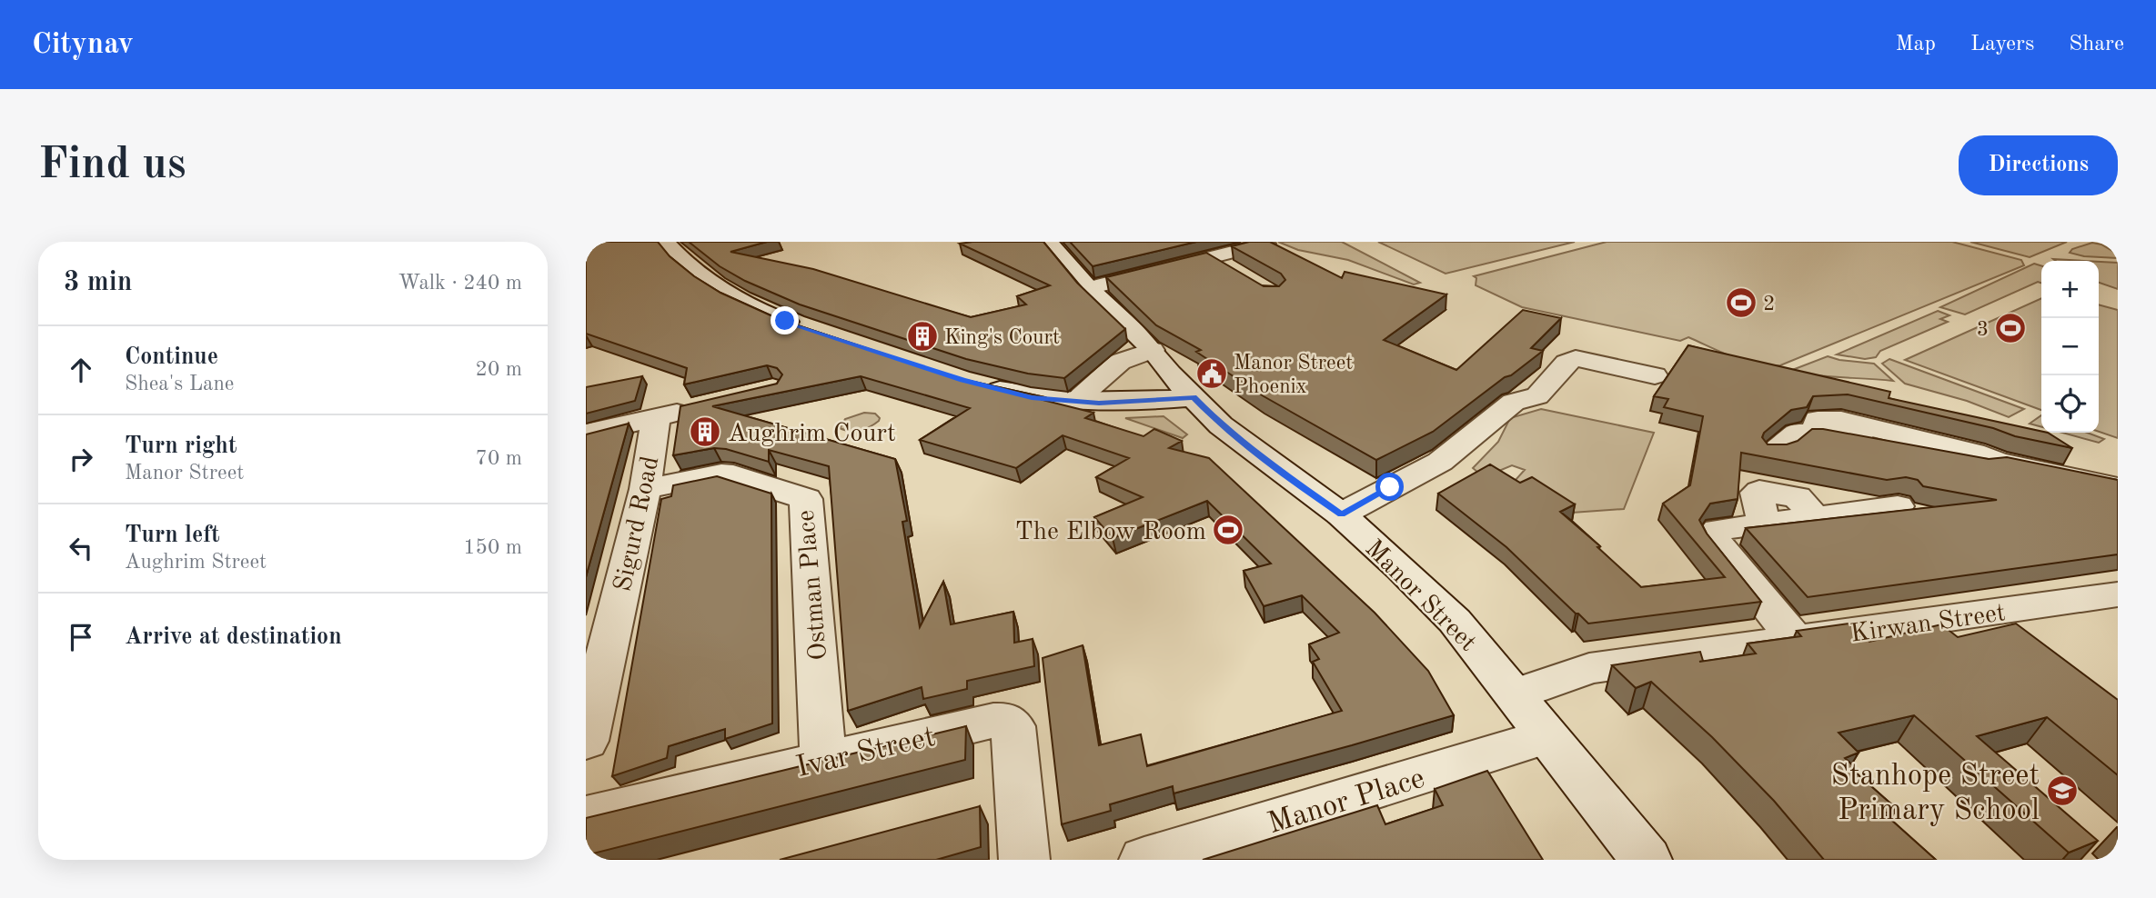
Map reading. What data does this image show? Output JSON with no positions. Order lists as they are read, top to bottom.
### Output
{
  "streets": {
    "street": [
      "Sigurd Road",
      "Ostman Place",
      "Manor Street",
      "Kirwan Street",
      "Ivar Street",
      "Manor Place"
    ]
  },
  "crossings": [
    ["Sigurd Road", "Ostman Place"],
    ["Ostman Place", "Ivar Street"],
    ["Manor Street", "Kirwan Street"],
    ["Manor Street", "Manor Place"]
  ],
  "places": {
    "sports": ["2", "3", "The Elbow Room"],
    "building": ["King's Court", "Aughrim Court"],
    "public building": ["Manor Street Phoenix"],
    "school or university": ["Stanhope Street Primary School"]
  },
  "page": {
    "header": "Citynav",
    "nav": ["Map", "Layers", "Share"],
    "buttons": "Directions",
    "title": "Find us",
    "heading": ["3 min", "Walk · 240 m"],
    "map_buttons": ["+", "−"],
    "list": [
      ["Continue", "Shea's Lane", "20 m"],
      ["Turn right", "Manor Street", "70 m"],
      ["Turn left", "Aughrim Street", "150 m"],
      "Arrive at destination"
    ]
  }
}
